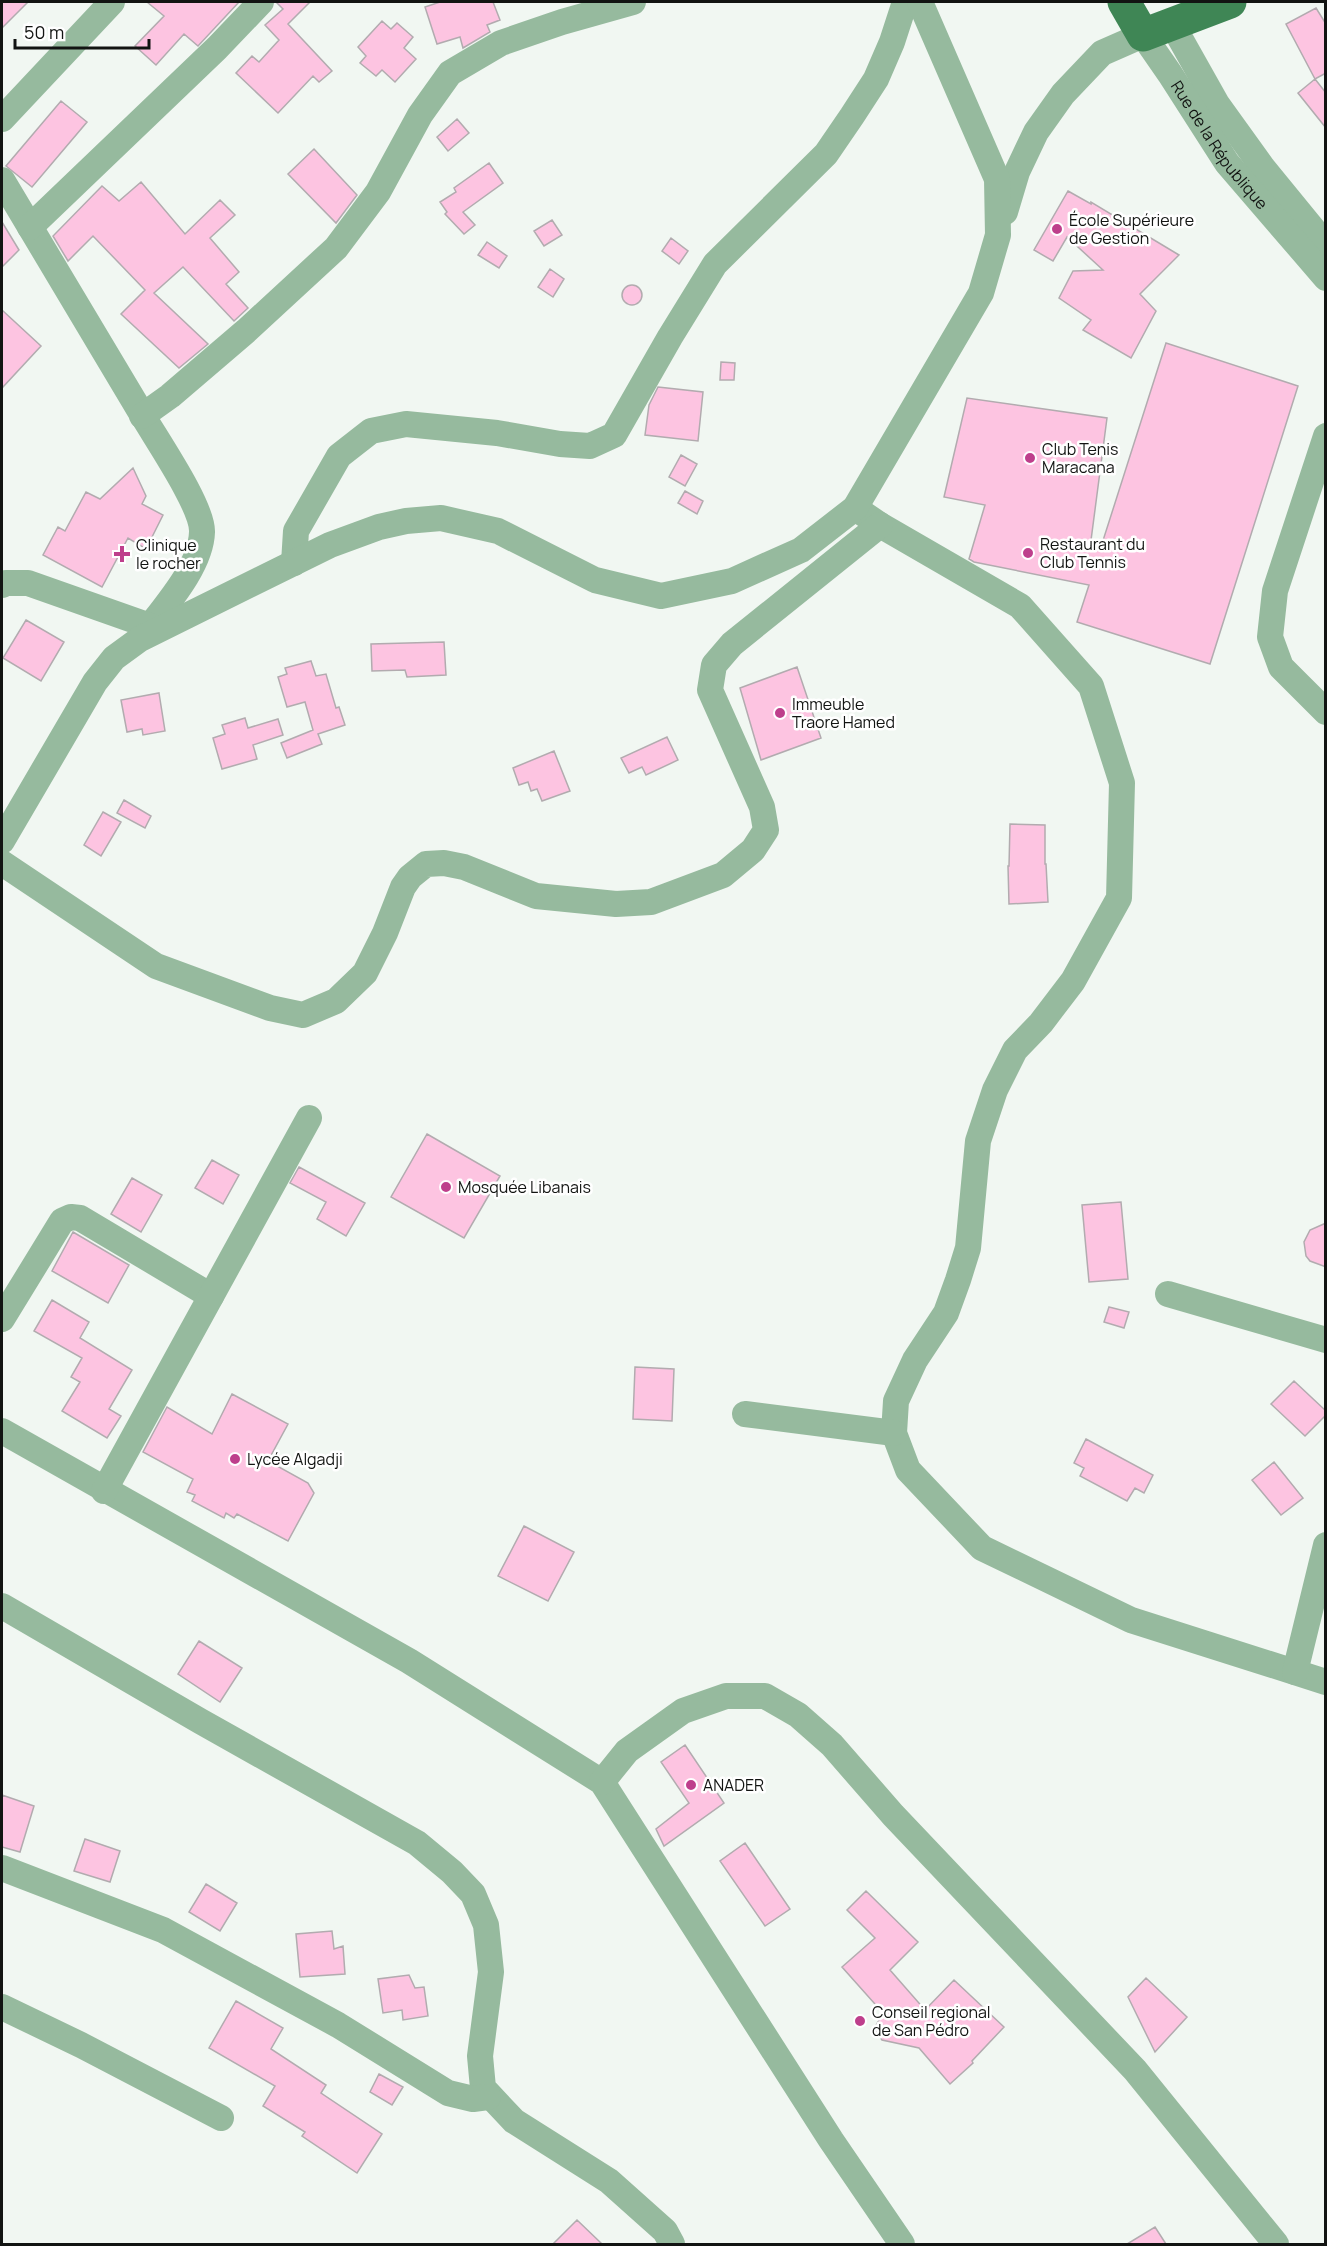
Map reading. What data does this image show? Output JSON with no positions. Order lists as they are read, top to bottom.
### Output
{
  "streets": {
    "main road": ["Rue de la République"]
  },
  "places": {
    "other": [
      "École Supérieure de Gestion",
      "Club Tenis Maracana",
      "Restaurant du Club Tennis",
      "Immeuble Traore Hamed",
      "Mosquée Libanais",
      "Lycée Algadji",
      "ANADER",
      "Conseil regional de San Pédro"
    ],
    "health": ["Clinique le rocher"]
  },
  "scale_bar": "50 m"
}
